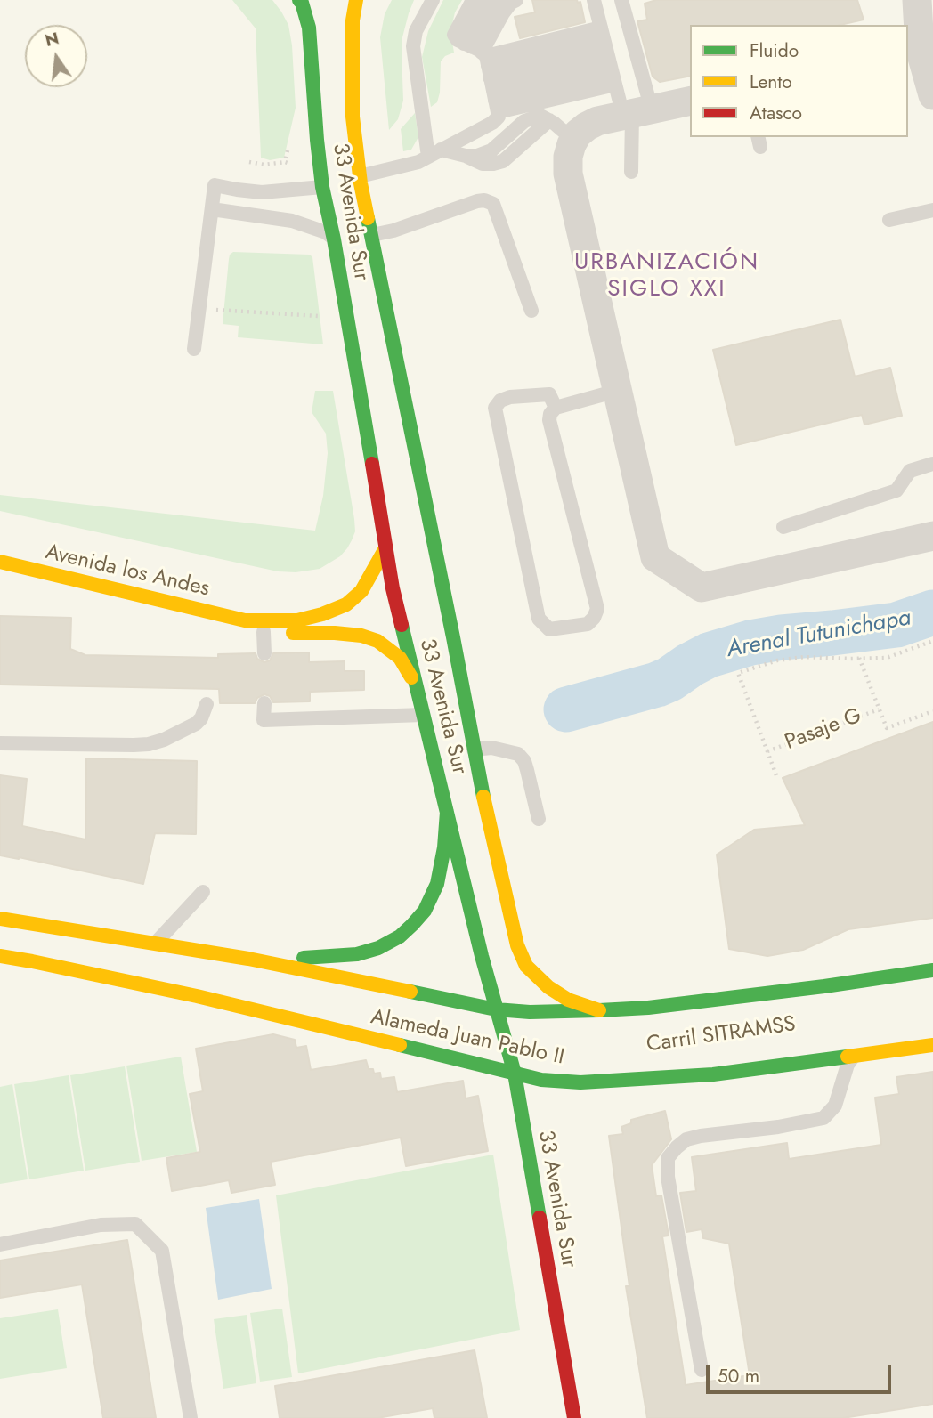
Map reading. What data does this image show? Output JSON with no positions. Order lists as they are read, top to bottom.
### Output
{
  "streets": {
    "street": [
      "33 Avenida Sur",
      "Avenida los Andes",
      "Carril SITRAMSS",
      "Alameda Juan Pablo II"
    ],
    "path": ["Pasaje G"]
  },
  "crossings": [
    ["33 Avenida Sur", "Avenida los Andes"],
    ["33 Avenida Sur", "Carril SITRAMSS"],
    ["33 Avenida Sur", "Alameda Juan Pablo II"],
    ["Carril SITRAMSS", "Alameda Juan Pablo II"]
  ],
  "districts": ["URBANIZACIÓN SIGLO XXI"],
  "water": ["Arenal Tutunichapa"],
  "legend": ["Fluido", "Lento", "Atasco"],
  "scale_bar": "50 m",
  "north": "top"
}
